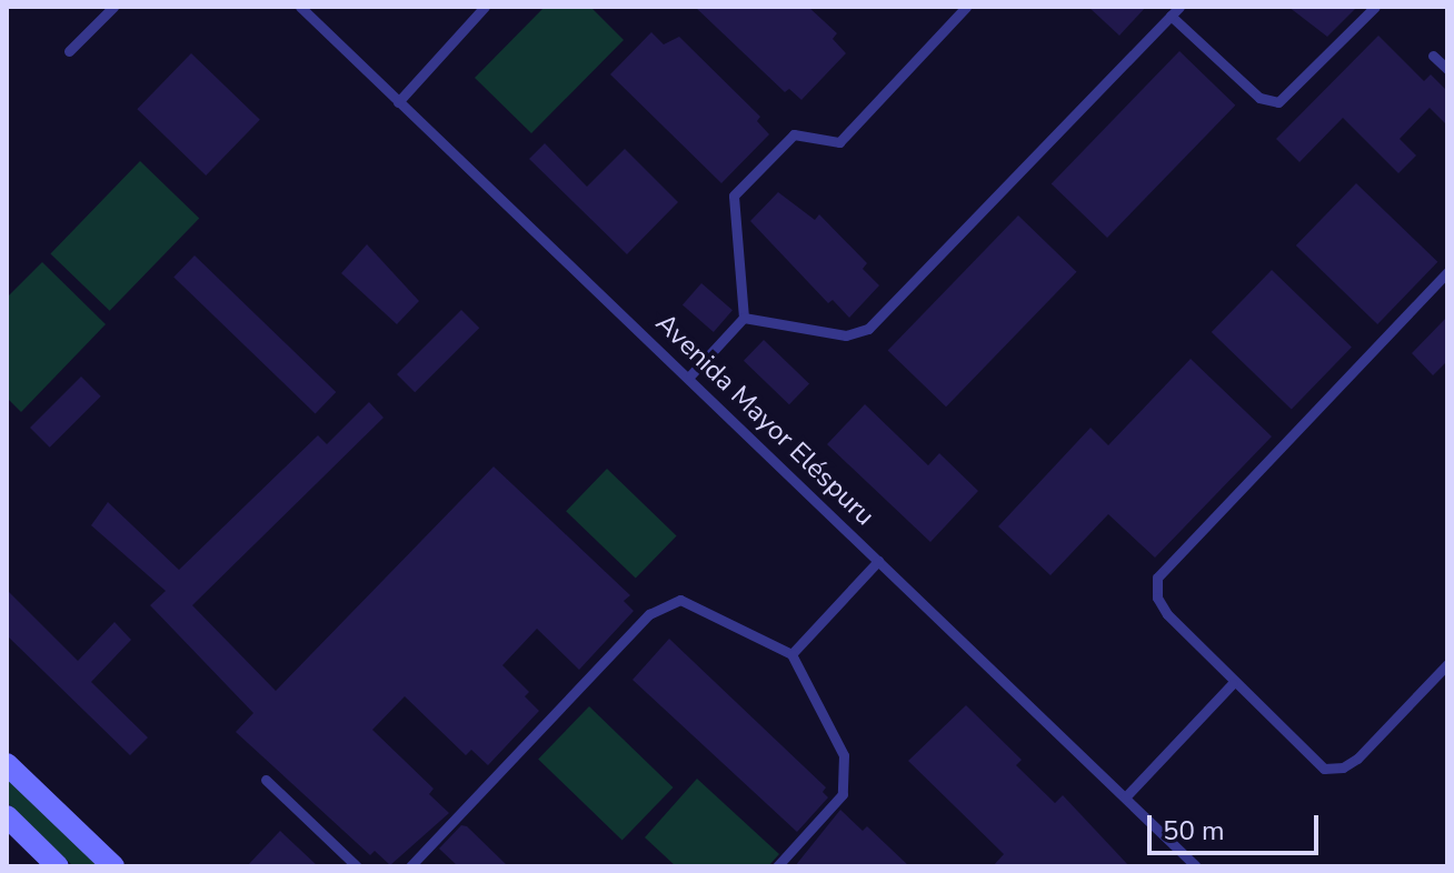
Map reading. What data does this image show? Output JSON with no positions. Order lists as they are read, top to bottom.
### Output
{
  "streets": {
    "lane": ["Avenida Mayor Eléspuru"]
  },
  "scale_bar": "50 m"
}
